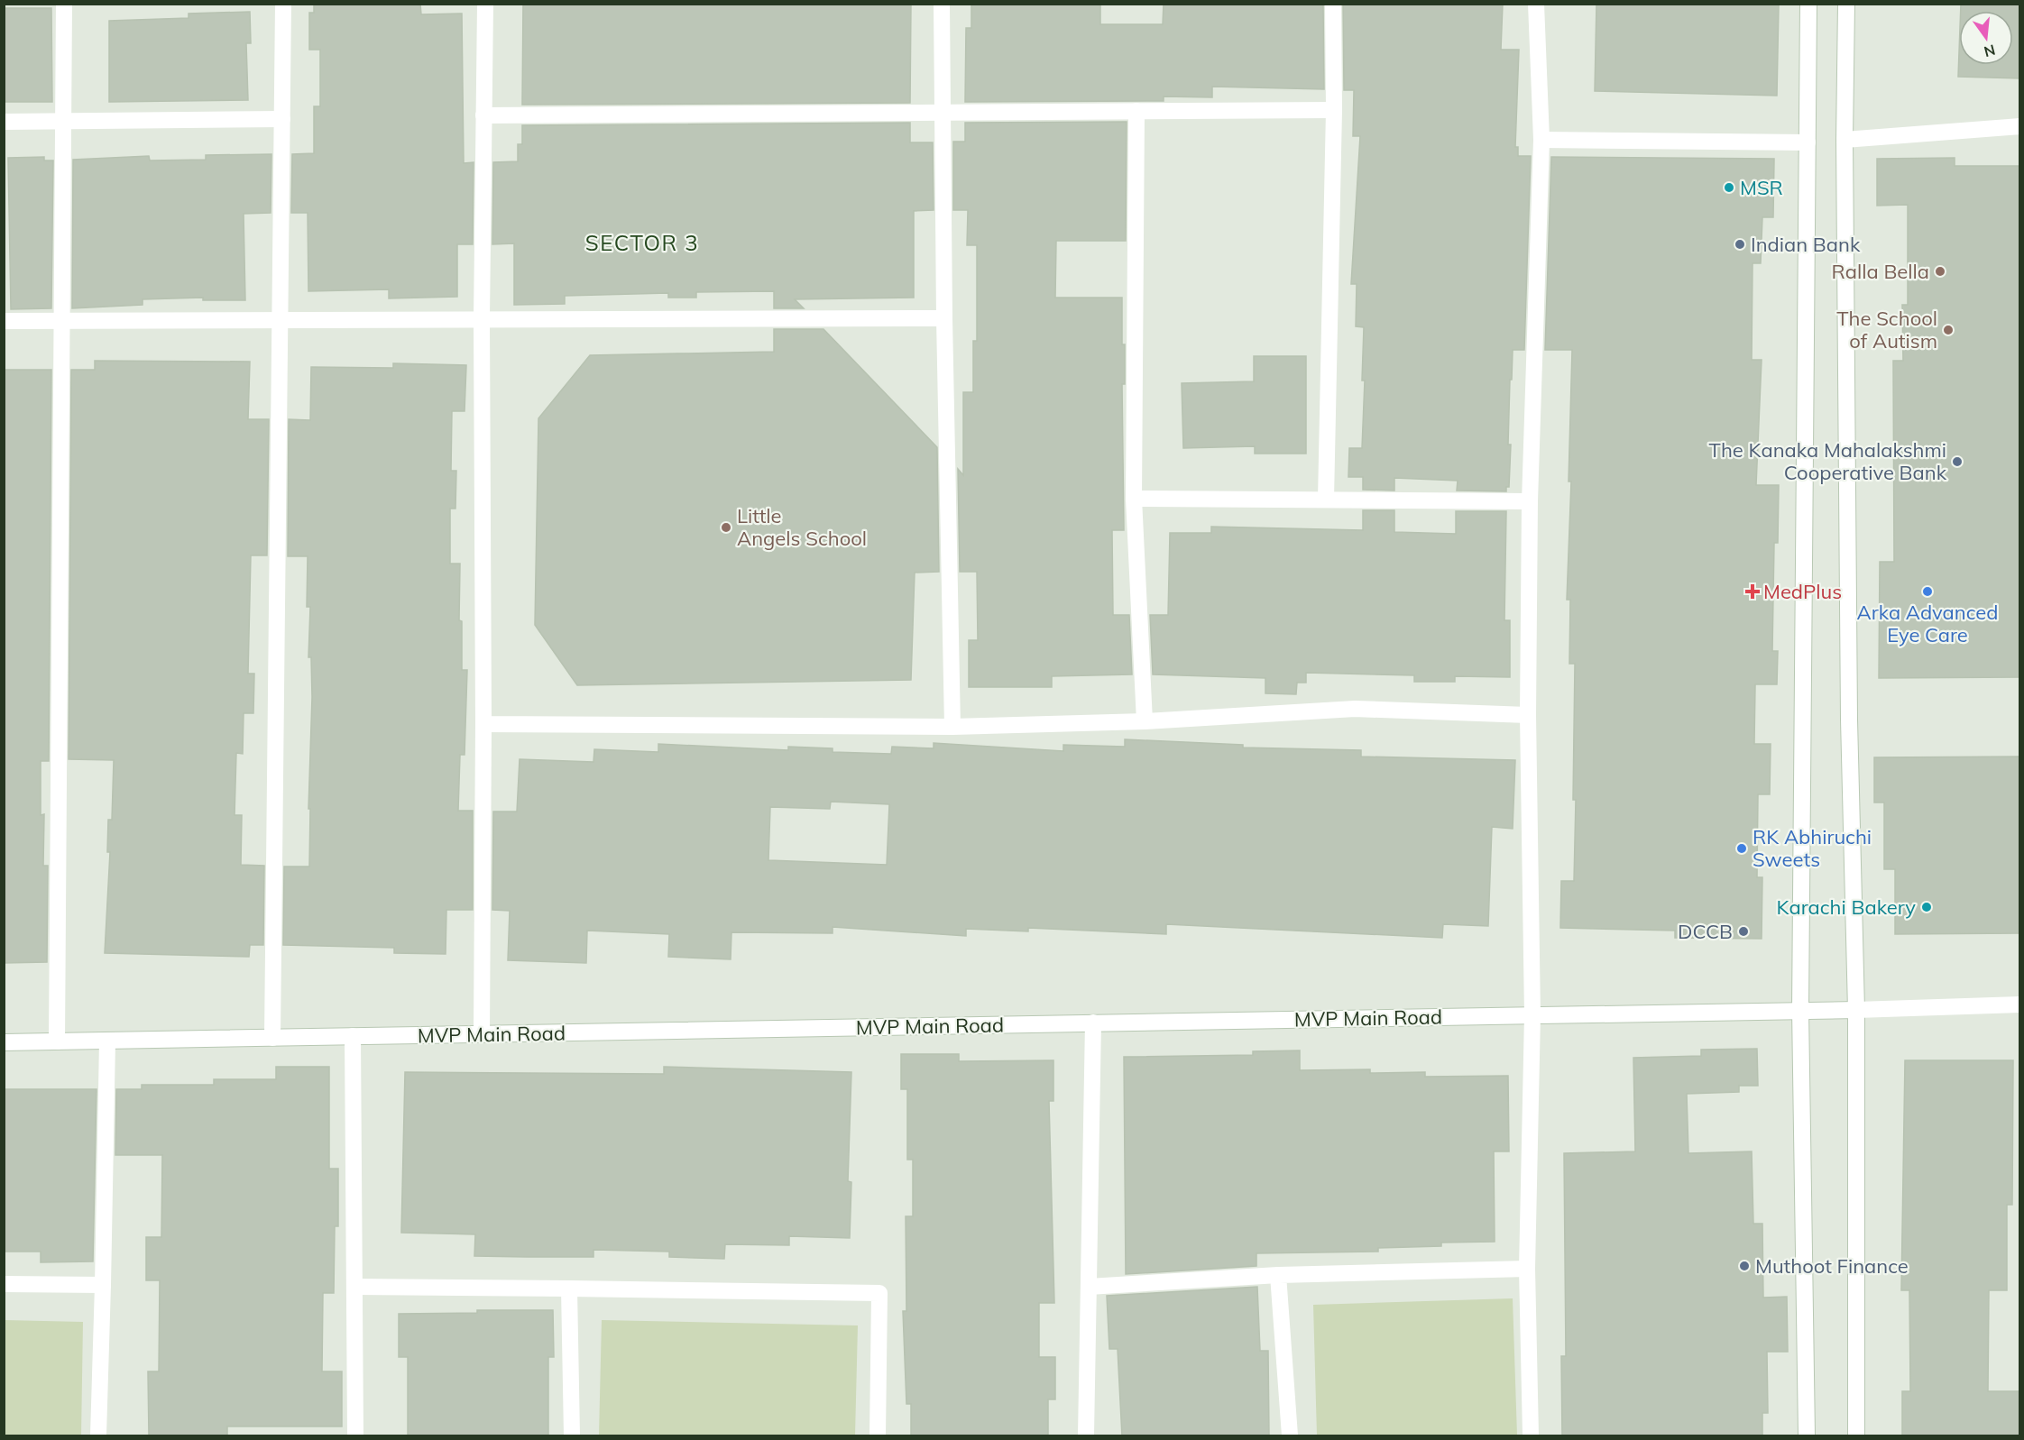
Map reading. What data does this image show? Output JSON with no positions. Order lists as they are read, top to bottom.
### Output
{
  "streets": {
    "street": ["MVP Main Road"]
  },
  "districts": ["SECTOR 3"],
  "places": {
    "other": [
      "MSR",
      "Indian Bank",
      "Ralla Bella",
      "The School of Autism",
      "The Kanaka Mahalakshmi Cooperative Bank",
      "Little Angels School",
      "Arka Advanced Eye Care",
      "RK Abhiruchi Sweets",
      "Karachi Bakery",
      "DCCB",
      "Muthoot Finance"
    ],
    "health": ["MedPlus"]
  },
  "north": "bottom"
}
